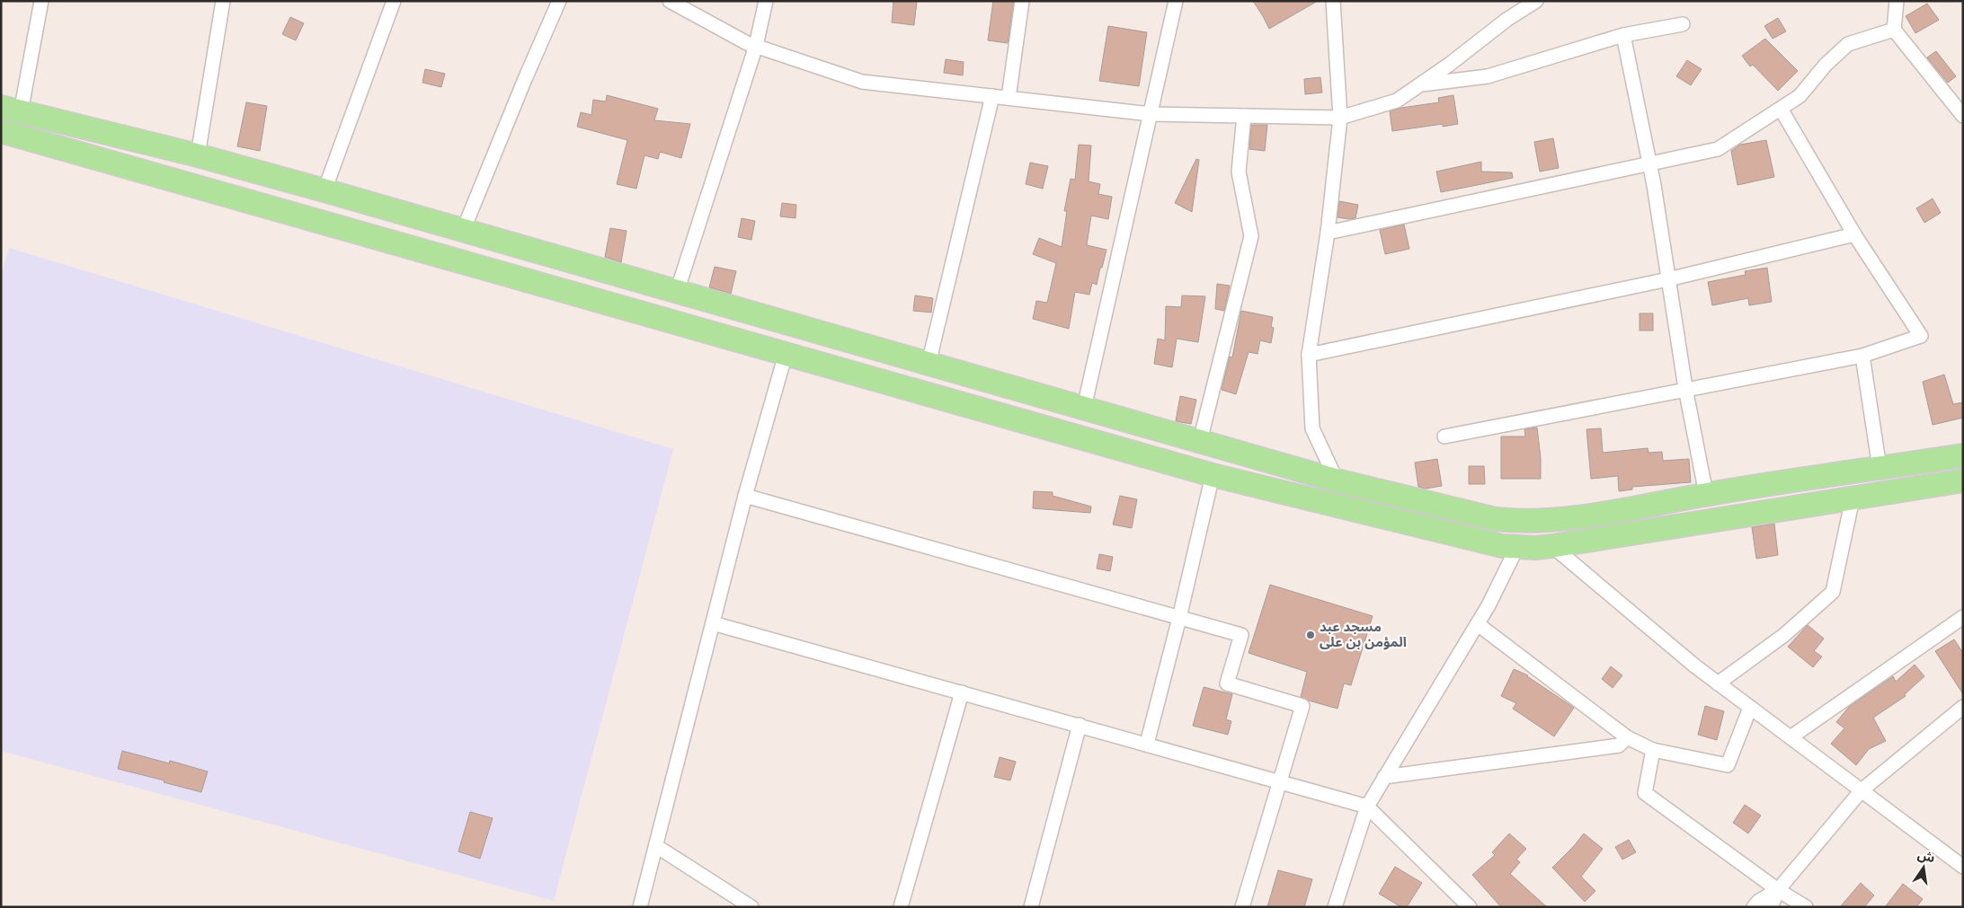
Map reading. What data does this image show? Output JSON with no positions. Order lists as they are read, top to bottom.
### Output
{
  "places": ["مسجد عبد المؤمن بن على"],
  "north": "top"
}
